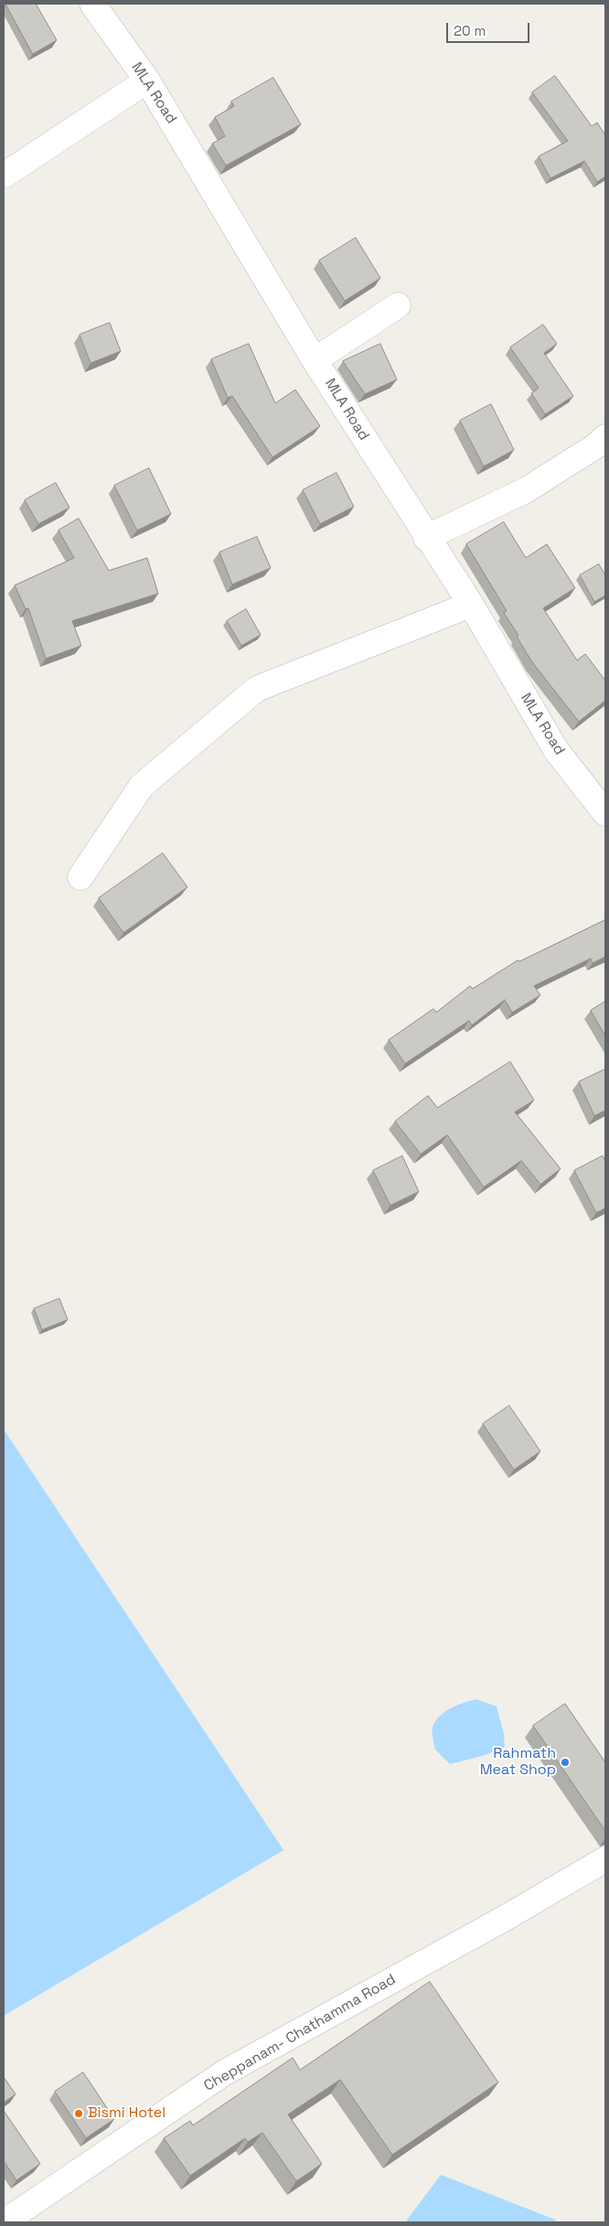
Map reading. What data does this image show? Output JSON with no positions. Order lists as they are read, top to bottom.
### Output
{
  "streets": {
    "street": ["MLA Road", "Cheppanam- Chathamma Road"]
  },
  "places": ["Rahmath Meat Shop", "Bismi Hotel"],
  "scale_bar": "20 m"
}
